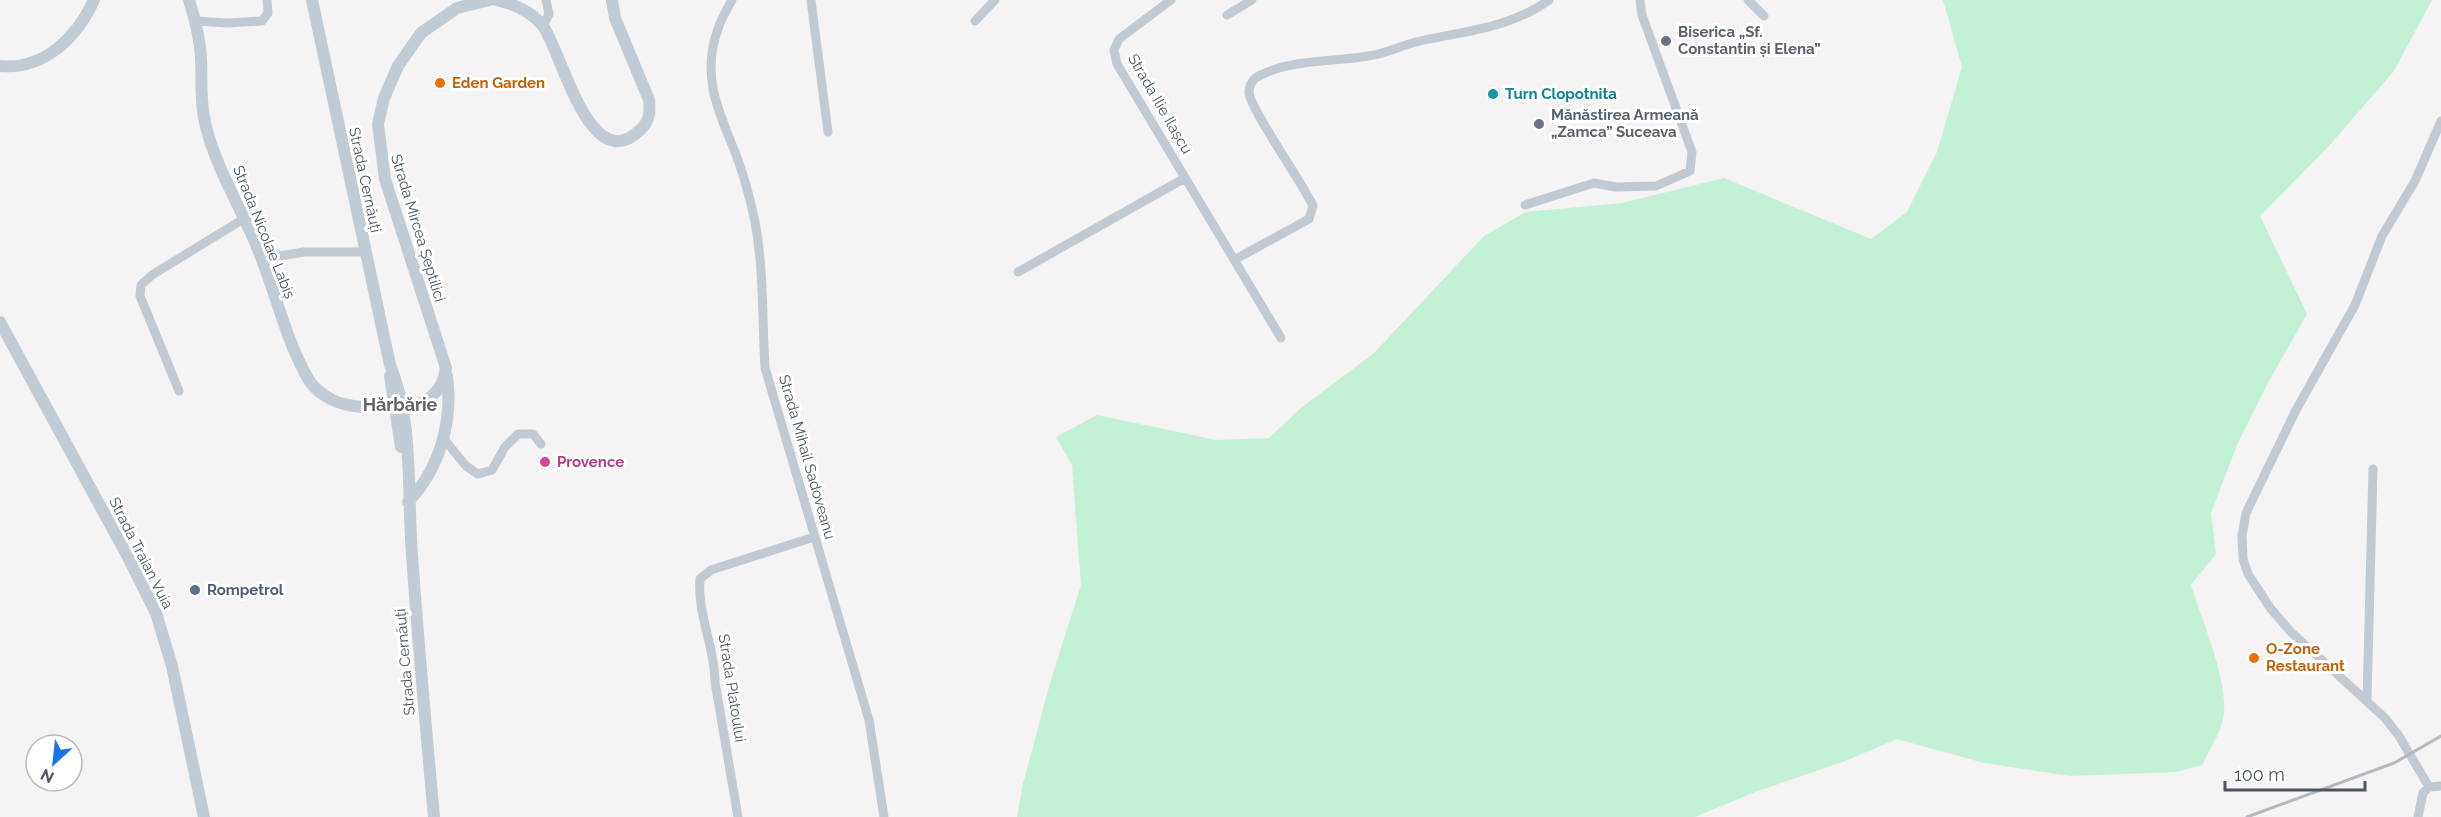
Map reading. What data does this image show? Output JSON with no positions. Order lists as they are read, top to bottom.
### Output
{
  "streets": {
    "street": [
      "Strada Ilie Ilașcu",
      "Strada Cernăuți",
      "Strada Mircea Șeptilici",
      "Strada Nicolae Labiș",
      "Strada Mihail Sadoveanu",
      "Strada Traian Vuia",
      "Strada Platoului"
    ]
  },
  "crossings": [
    ["Strada Cernăuți", "Strada Mircea Șeptilici"],
    ["Strada Cernăuți", "Strada Nicolae Labiș"],
    ["Strada Mircea Șeptilici", "Strada Nicolae Labiș"],
    ["Strada Mihail Sadoveanu", "Strada Platoului"]
  ],
  "districts": ["Hărbărie"],
  "places": [
    "Biserica „Sf. Constantin și Elena”",
    "Eden Garden",
    "Turn Clopotnita",
    "Mănăstirea Armeană „Zamca” Suceava",
    "Provence",
    "Rompetrol",
    "O-Zone Restaurant"
  ],
  "scale_bar": "100 m",
  "north": "bottom left"
}
